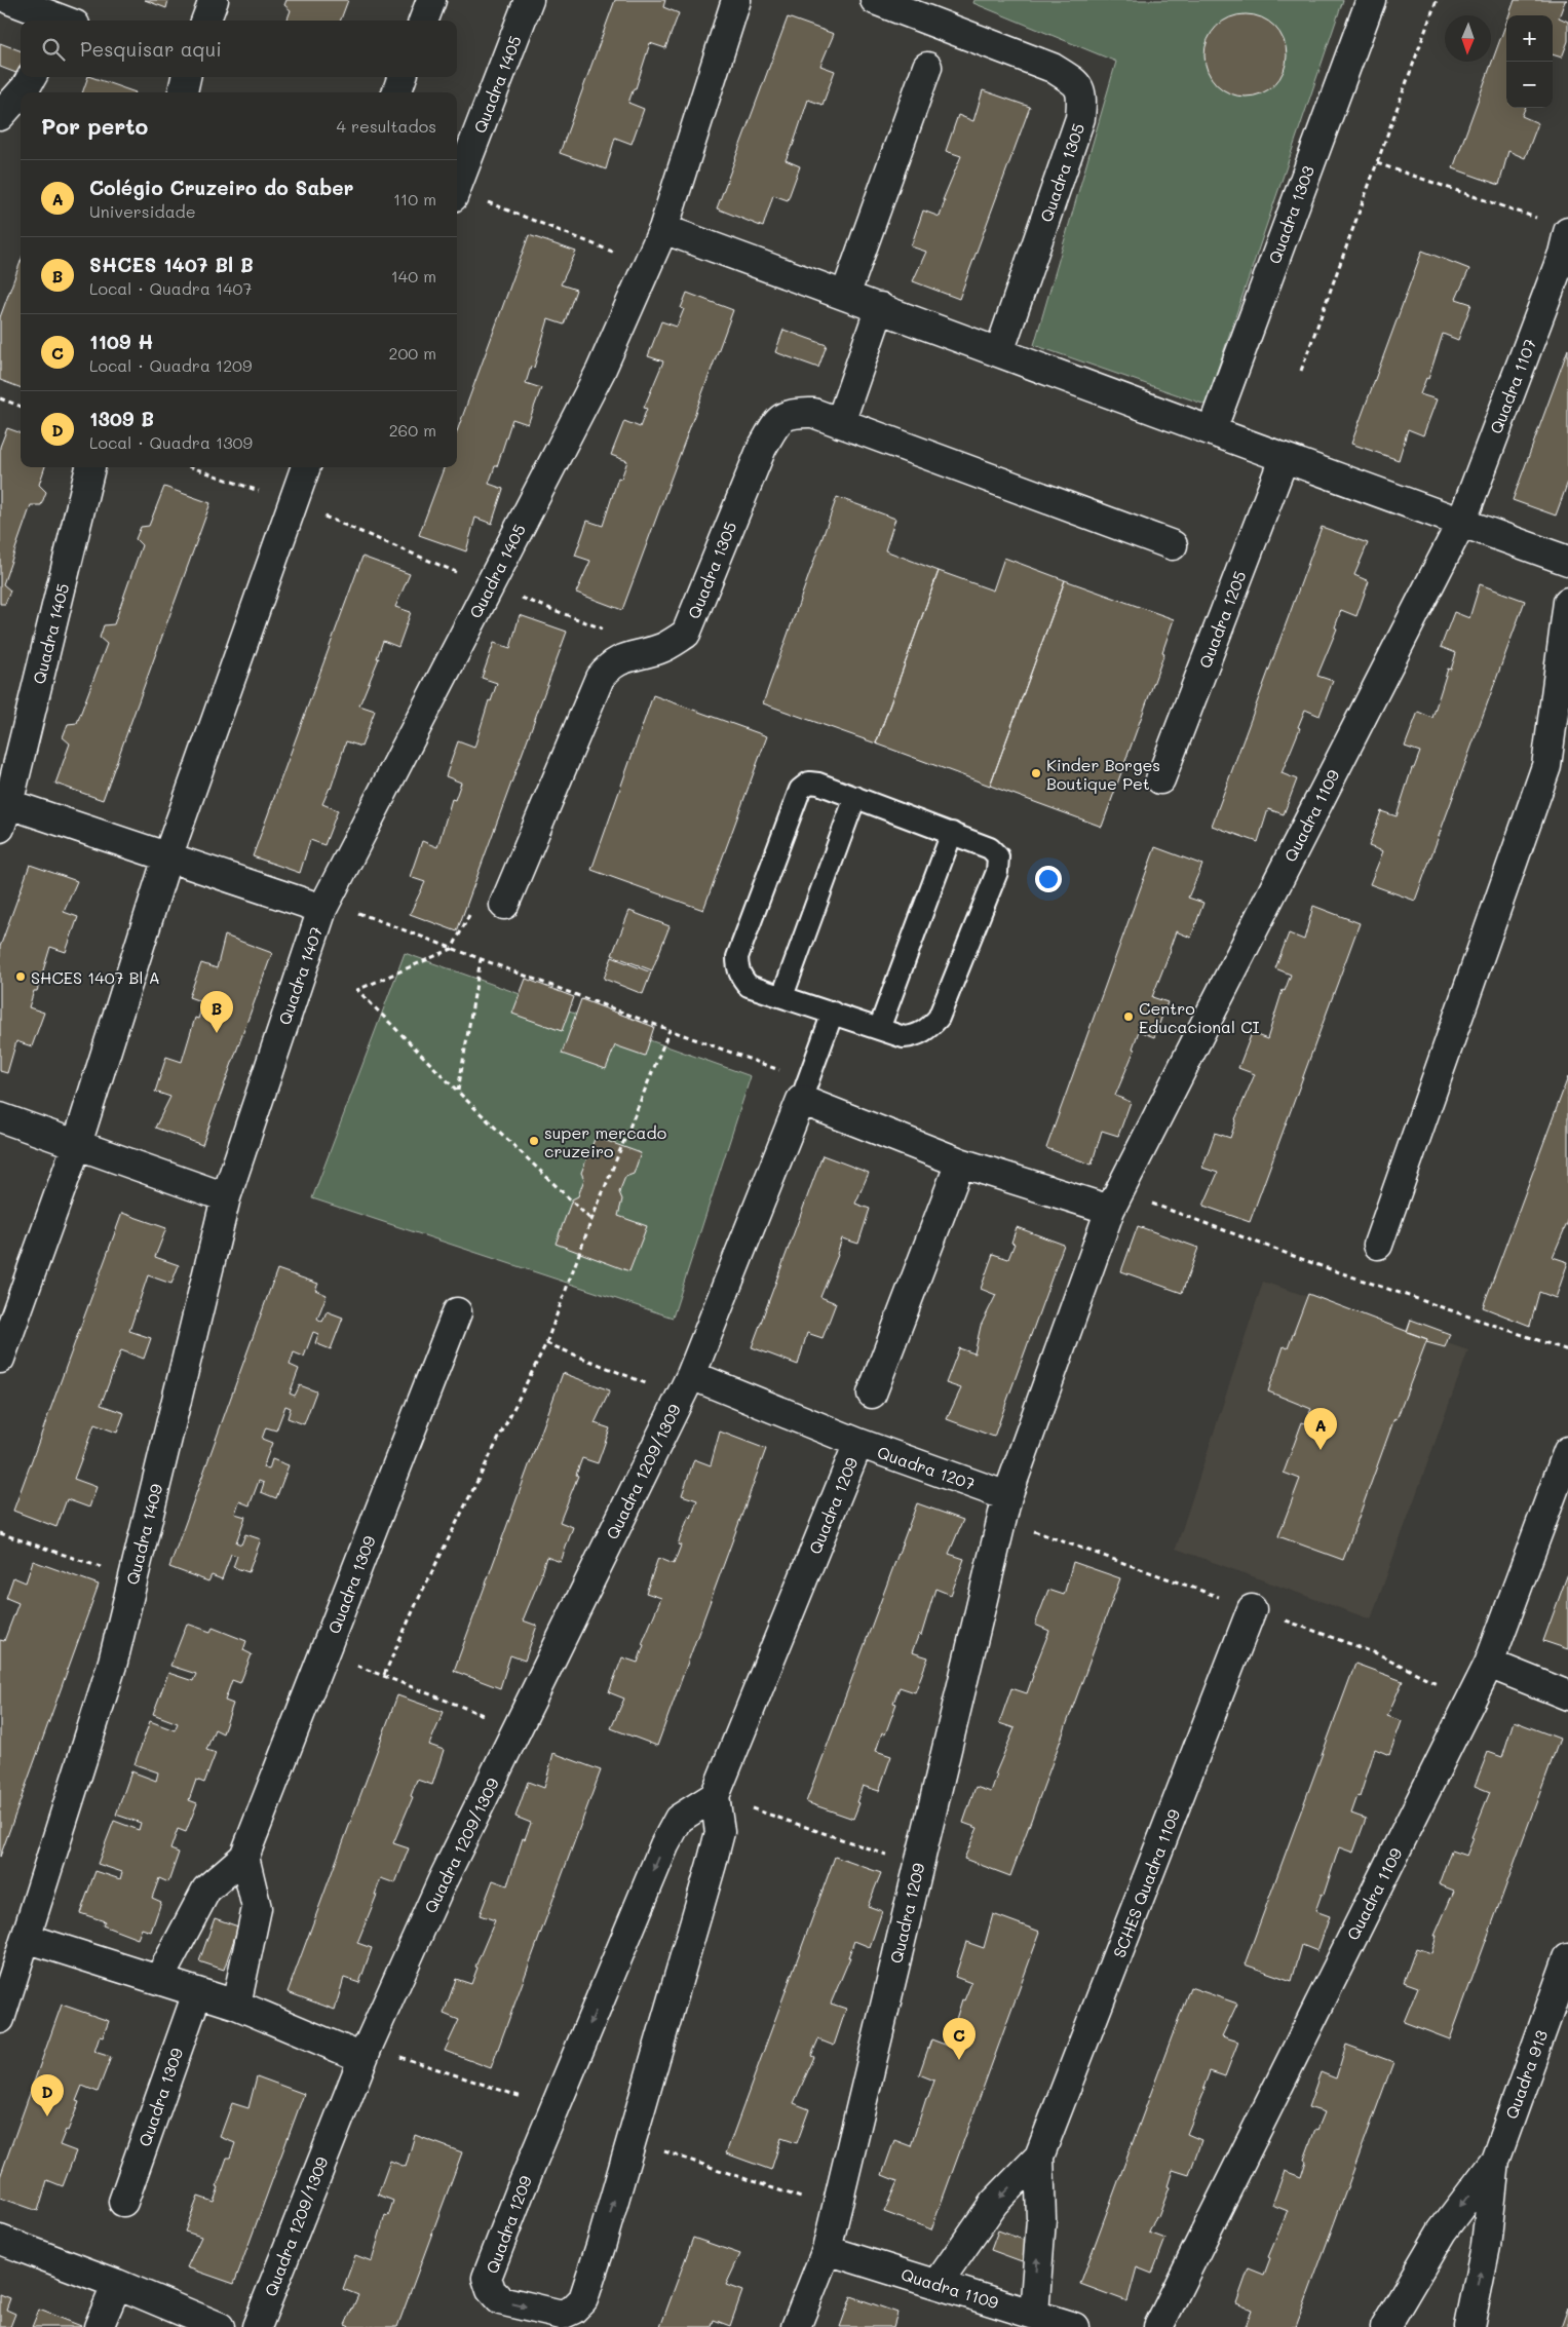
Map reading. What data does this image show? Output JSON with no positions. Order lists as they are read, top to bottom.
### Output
{
  "streets": {
    "street": [
      "Quadra 1405",
      "Quadra 1305",
      "Quadra 1303",
      "Quadra 1107",
      "Quadra 1205",
      "Quadra 1109",
      "Quadra 1407",
      "Quadra 1207",
      "Quadra 1209/1309",
      "Quadra 1209",
      "Quadra 1409",
      "Quadra 1309",
      "SCHES Quadra 1109",
      "Quadra 913"
    ]
  },
  "crossings": [
    ["Quadra 1405", "Quadra 1407"],
    ["Quadra 1107", "Quadra 1109"],
    ["Quadra 1109", "Quadra 1209"],
    ["Quadra 1109", "SCHES Quadra 1109"],
    ["Quadra 1407", "Quadra 1409"],
    ["Quadra 1207", "Quadra 1209/1309"],
    ["Quadra 1207", "Quadra 1209"]
  ],
  "places": [
    "Kinder Borges Boutique Pet",
    "SHCES 1407 Bl A",
    "Centro Educacional CI",
    "super mercado cruzeiro"
  ],
  "north": "bottom",
  "page": {
    "map_buttons": ["+", "−"],
    "search": "Pesquisar aqui",
    "heading": ["Por perto", "4 resultados"],
    "list": [
      {
        "mark": "A",
        "name": "Colégio Cruzeiro do Saber",
        "note": "Universidade",
        "value": "110 m"
      },
      {
        "mark": "B",
        "name": "SHCES 1407 Bl B",
        "note": "Local · Quadra 1407",
        "value": "140 m"
      },
      {
        "mark": "C",
        "name": "1109 H",
        "note": "Local · Quadra 1209",
        "value": "200 m"
      },
      {
        "mark": "D",
        "name": "1309 B",
        "note": "Local · Quadra 1309",
        "value": "260 m"
      }
    ],
    "pins": [
      "B",
      "A",
      "C",
      "D"
    ]
  }
}
